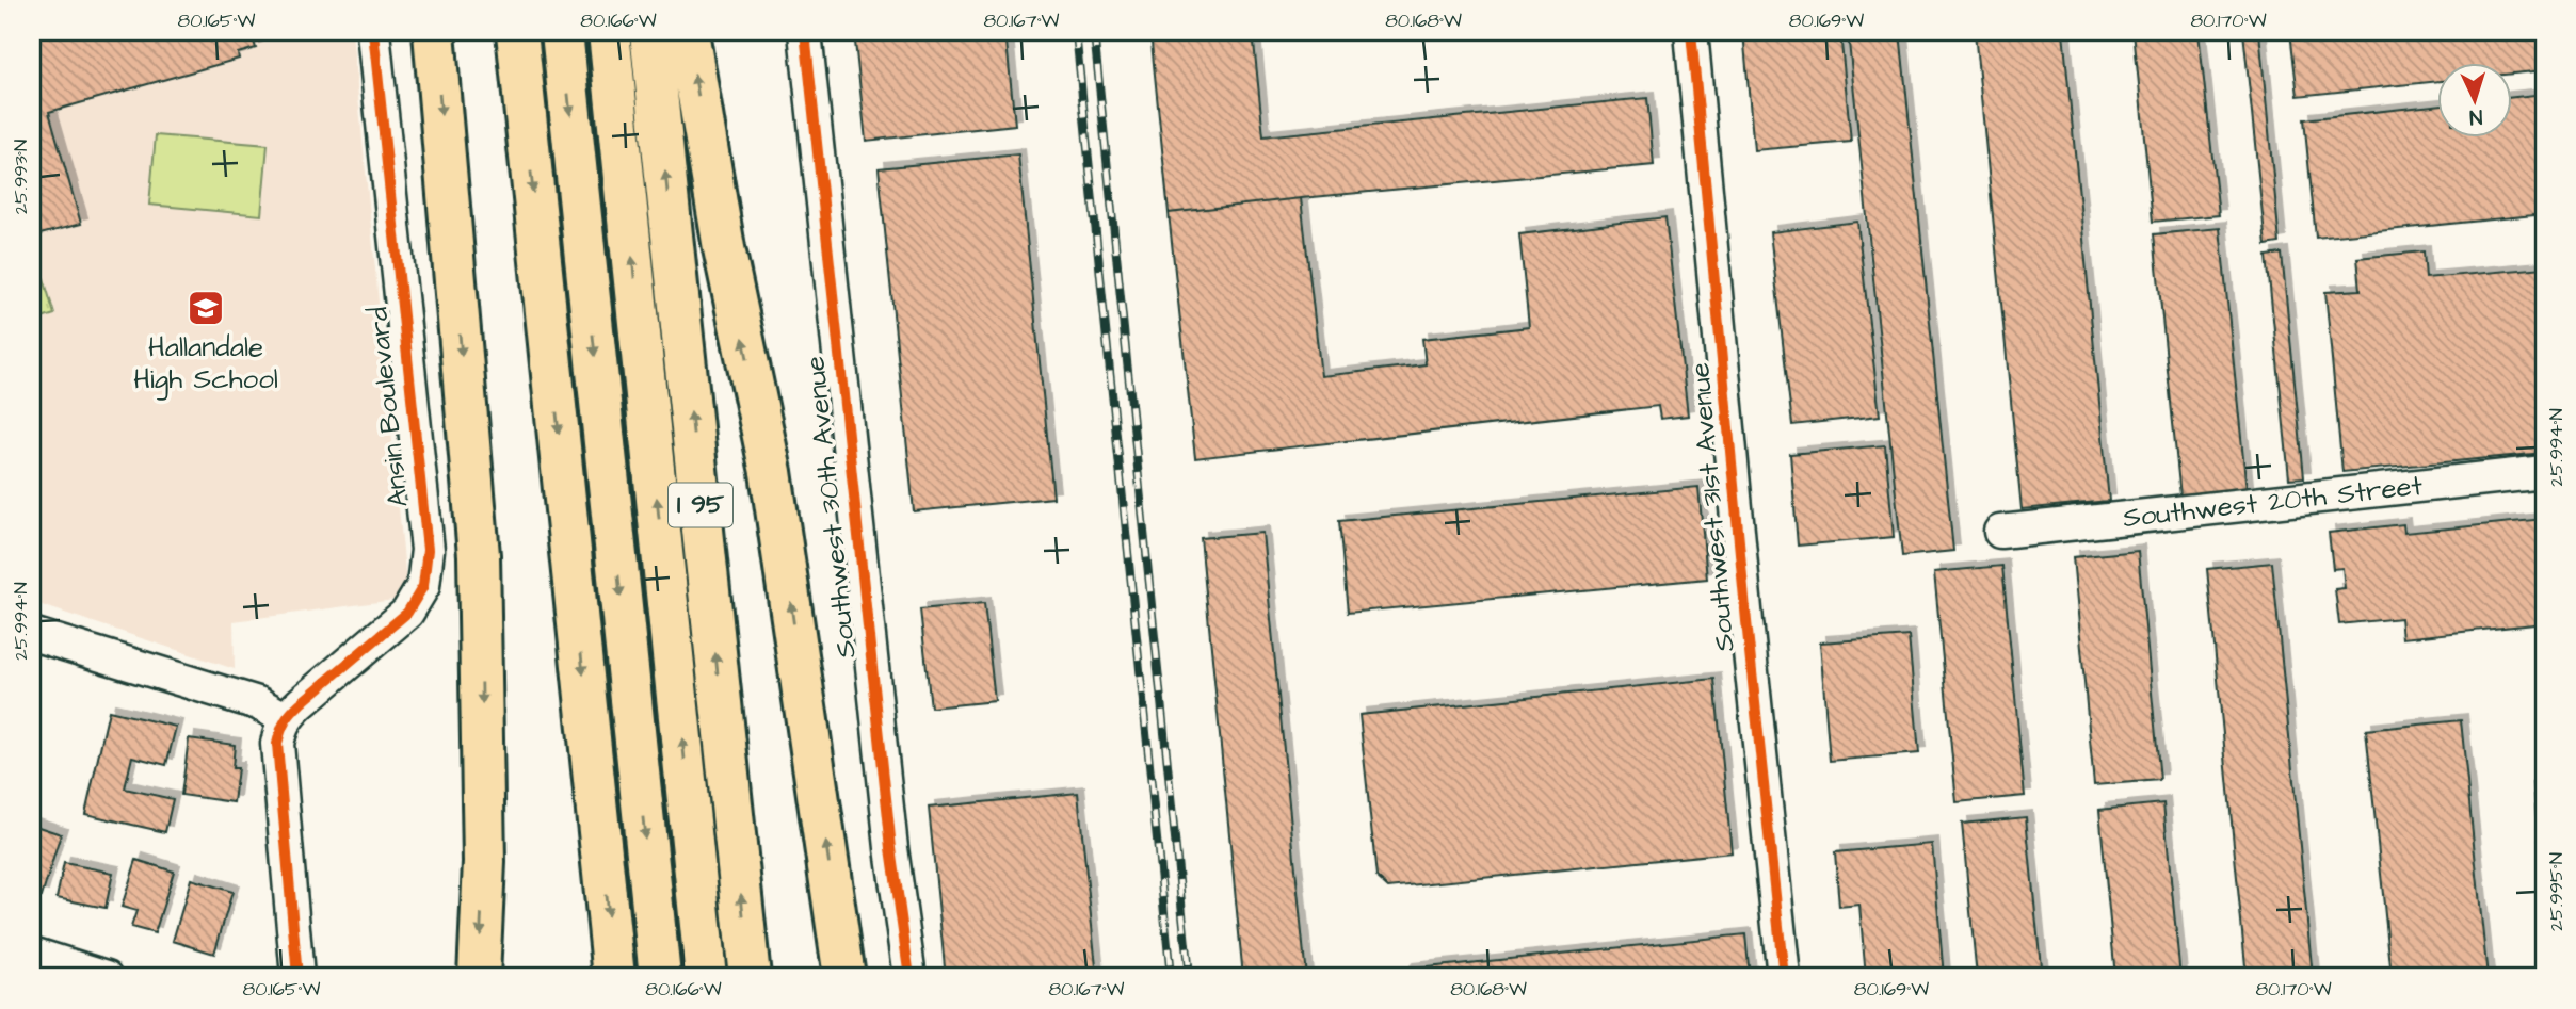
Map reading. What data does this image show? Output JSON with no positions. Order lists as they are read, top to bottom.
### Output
{
  "streets": {
    "highway": ["I 95"],
    "street": [
      "Ansin Boulevard",
      "Southwest 20th Street",
      "Southwest 30th Avenue",
      "Southwest 31st Avenue"
    ]
  },
  "places": {
    "school or university": ["Hallandale High School"]
  },
  "north": "bottom",
  "coordinates": [
    "80.165°W",
    "80.166°W",
    "80.167°W",
    "80.168°W",
    "80.169°W",
    "80.170°W",
    "25.993°N",
    "25.994°N",
    "25.995°N"
  ]
}
